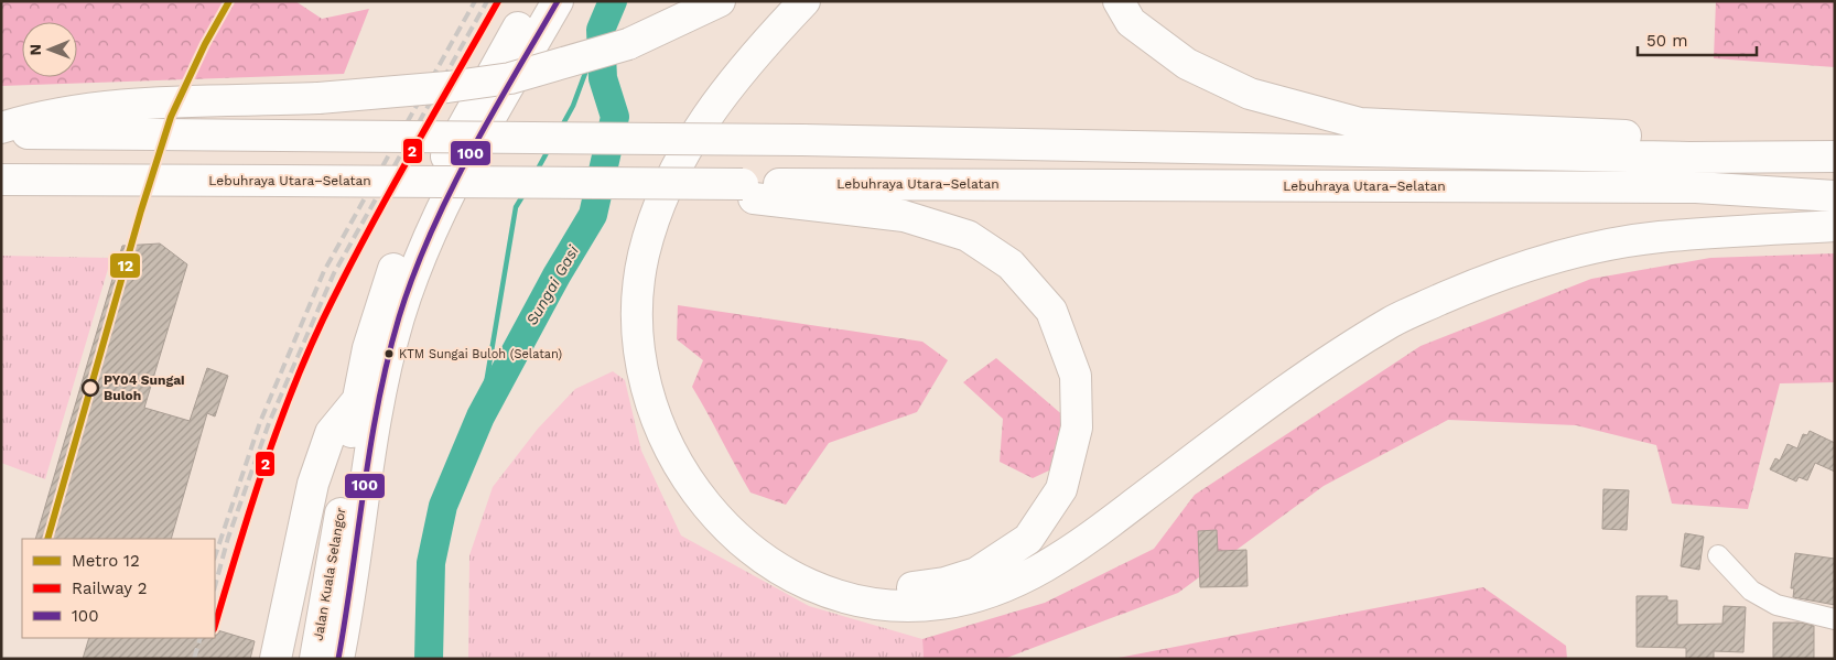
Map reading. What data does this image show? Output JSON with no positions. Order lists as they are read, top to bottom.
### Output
{
  "streets": {
    "highway": ["Lebuhraya Utara–Selatan", "Jalan Kuala Selangor"]
  },
  "water": ["Sungai Gasi"],
  "places": ["KTM Sungai Buloh (Selatan)", "PY04 Sungai Buloh"],
  "lines": ["metro line 12", "rail line 2", "transit line 100"],
  "legend": ["Metro 12", "Railway 2", "100"],
  "scale_bar": "50 m",
  "north": "left"
}
